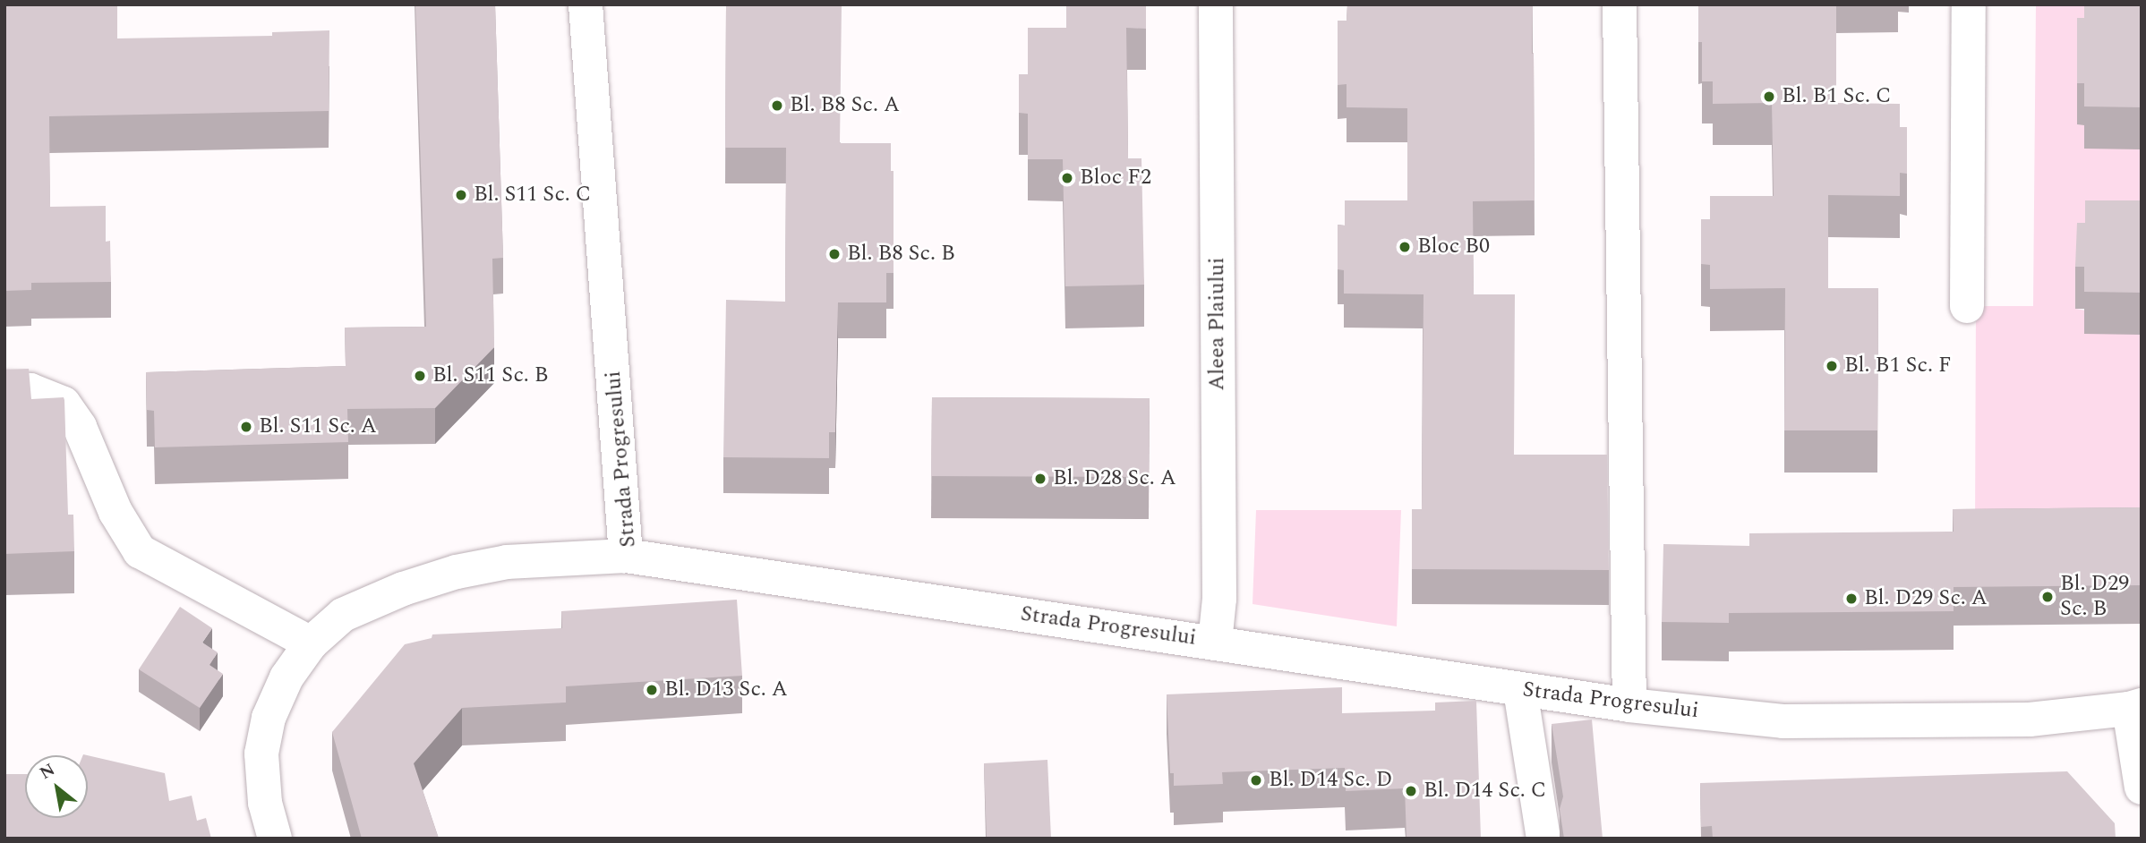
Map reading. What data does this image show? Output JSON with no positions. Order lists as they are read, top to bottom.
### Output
{
  "streets": {
    "street": ["Aleea Plaiului", "Strada Progresului"]
  },
  "crossings": [
    ["Aleea Plaiului", "Strada Progresului"]
  ],
  "places": [
    "Bl. B1 Sc. C",
    "Bl. B8 Sc. A",
    "Bloc F2",
    "Bl. S11 Sc. C",
    "Bloc B0",
    "Bl. B8 Sc. B",
    "Bl. B1 Sc. F",
    "Bl. S11 Sc. B",
    "Bl. S11 Sc. A",
    "Bl. D28 Sc. A",
    "Bl. D29 Sc. B",
    "Bl. D29 Sc. A",
    "Bl. D13 Sc. A",
    "Bl. D14 Sc. D",
    "Bl. D14 Sc. C"
  ],
  "north": "top left"
}
